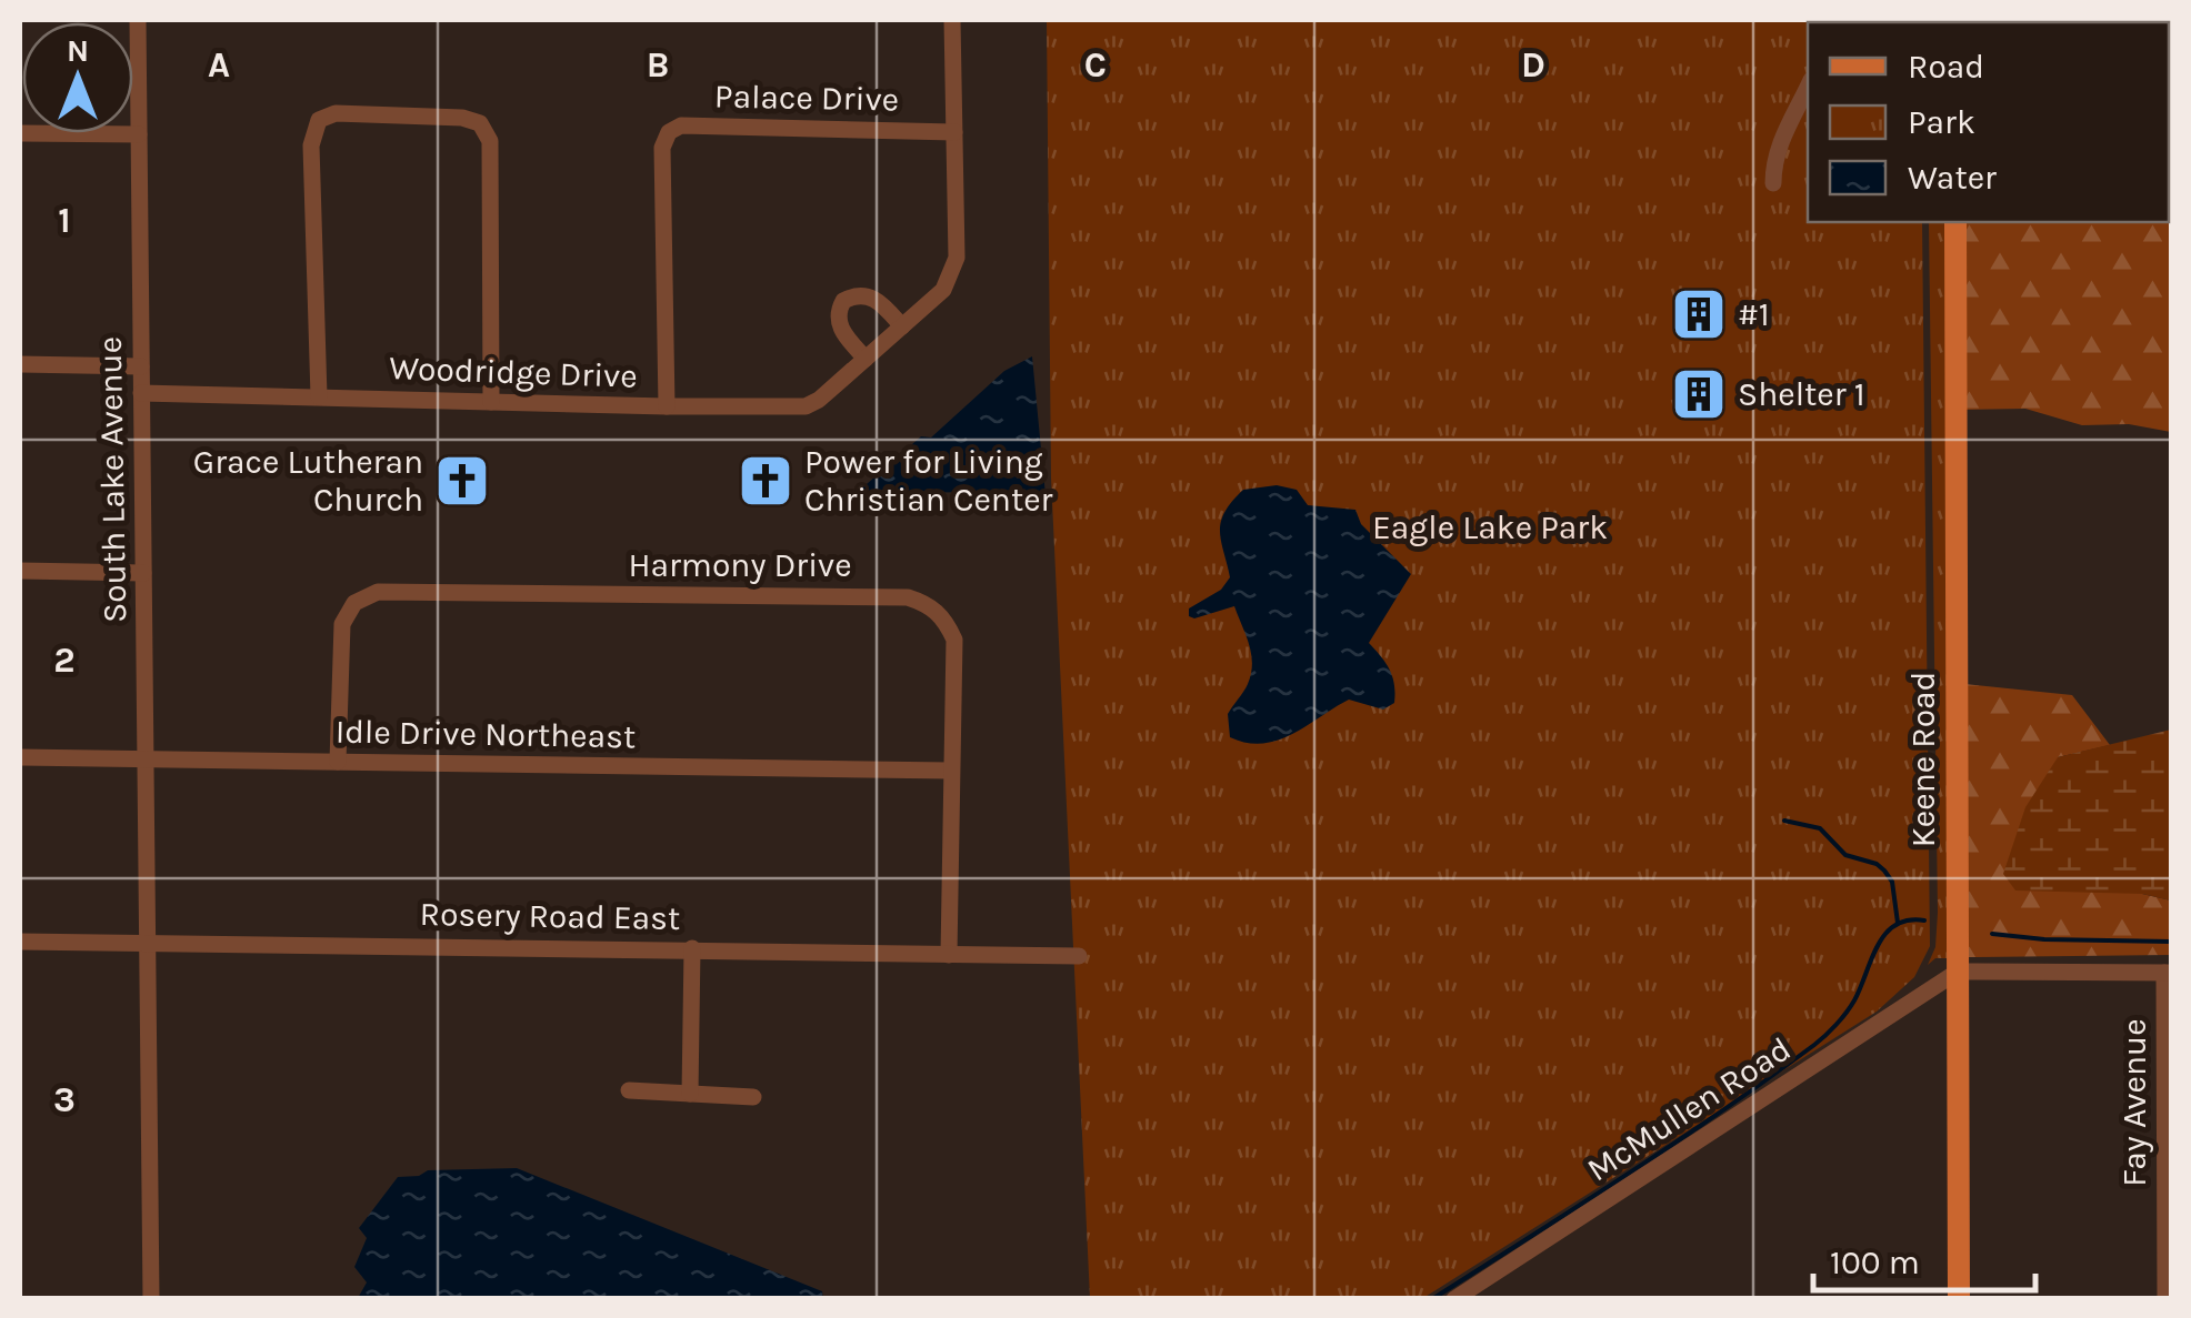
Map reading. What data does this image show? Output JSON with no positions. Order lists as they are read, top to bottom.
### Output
{
  "streets": {
    "main road": ["Keene Road"],
    "street": [
      "Palace Drive",
      "Woodridge Drive",
      "South Lake Avenue",
      "Harmony Drive",
      "Idle Drive Northeast",
      "Rosery Road East",
      "Fay Avenue",
      "McMullen Road"
    ]
  },
  "crossings": [
    ["Palace Drive", "Woodridge Drive"],
    ["Woodridge Drive", "South Lake Avenue"],
    ["South Lake Avenue", "Idle Drive Northeast"],
    ["South Lake Avenue", "Rosery Road East"],
    ["Harmony Drive", "Idle Drive Northeast"],
    ["Harmony Drive", "Rosery Road East"],
    ["Keene Road", "McMullen Road"]
  ],
  "parks": ["Eagle Lake Park"],
  "places": {
    "building": ["#1", "Shelter 1"],
    "church": ["Grace Lutheran Church", "Power for Living Christian Center"]
  },
  "legend": ["Road", "Park", "Water"],
  "scale_bar": "100 m",
  "north": "top",
  "grid": {
    "columns": [
      "A",
      "B",
      "C",
      "D"
    ],
    "rows": ["1", "2", "3"]
  }
}
